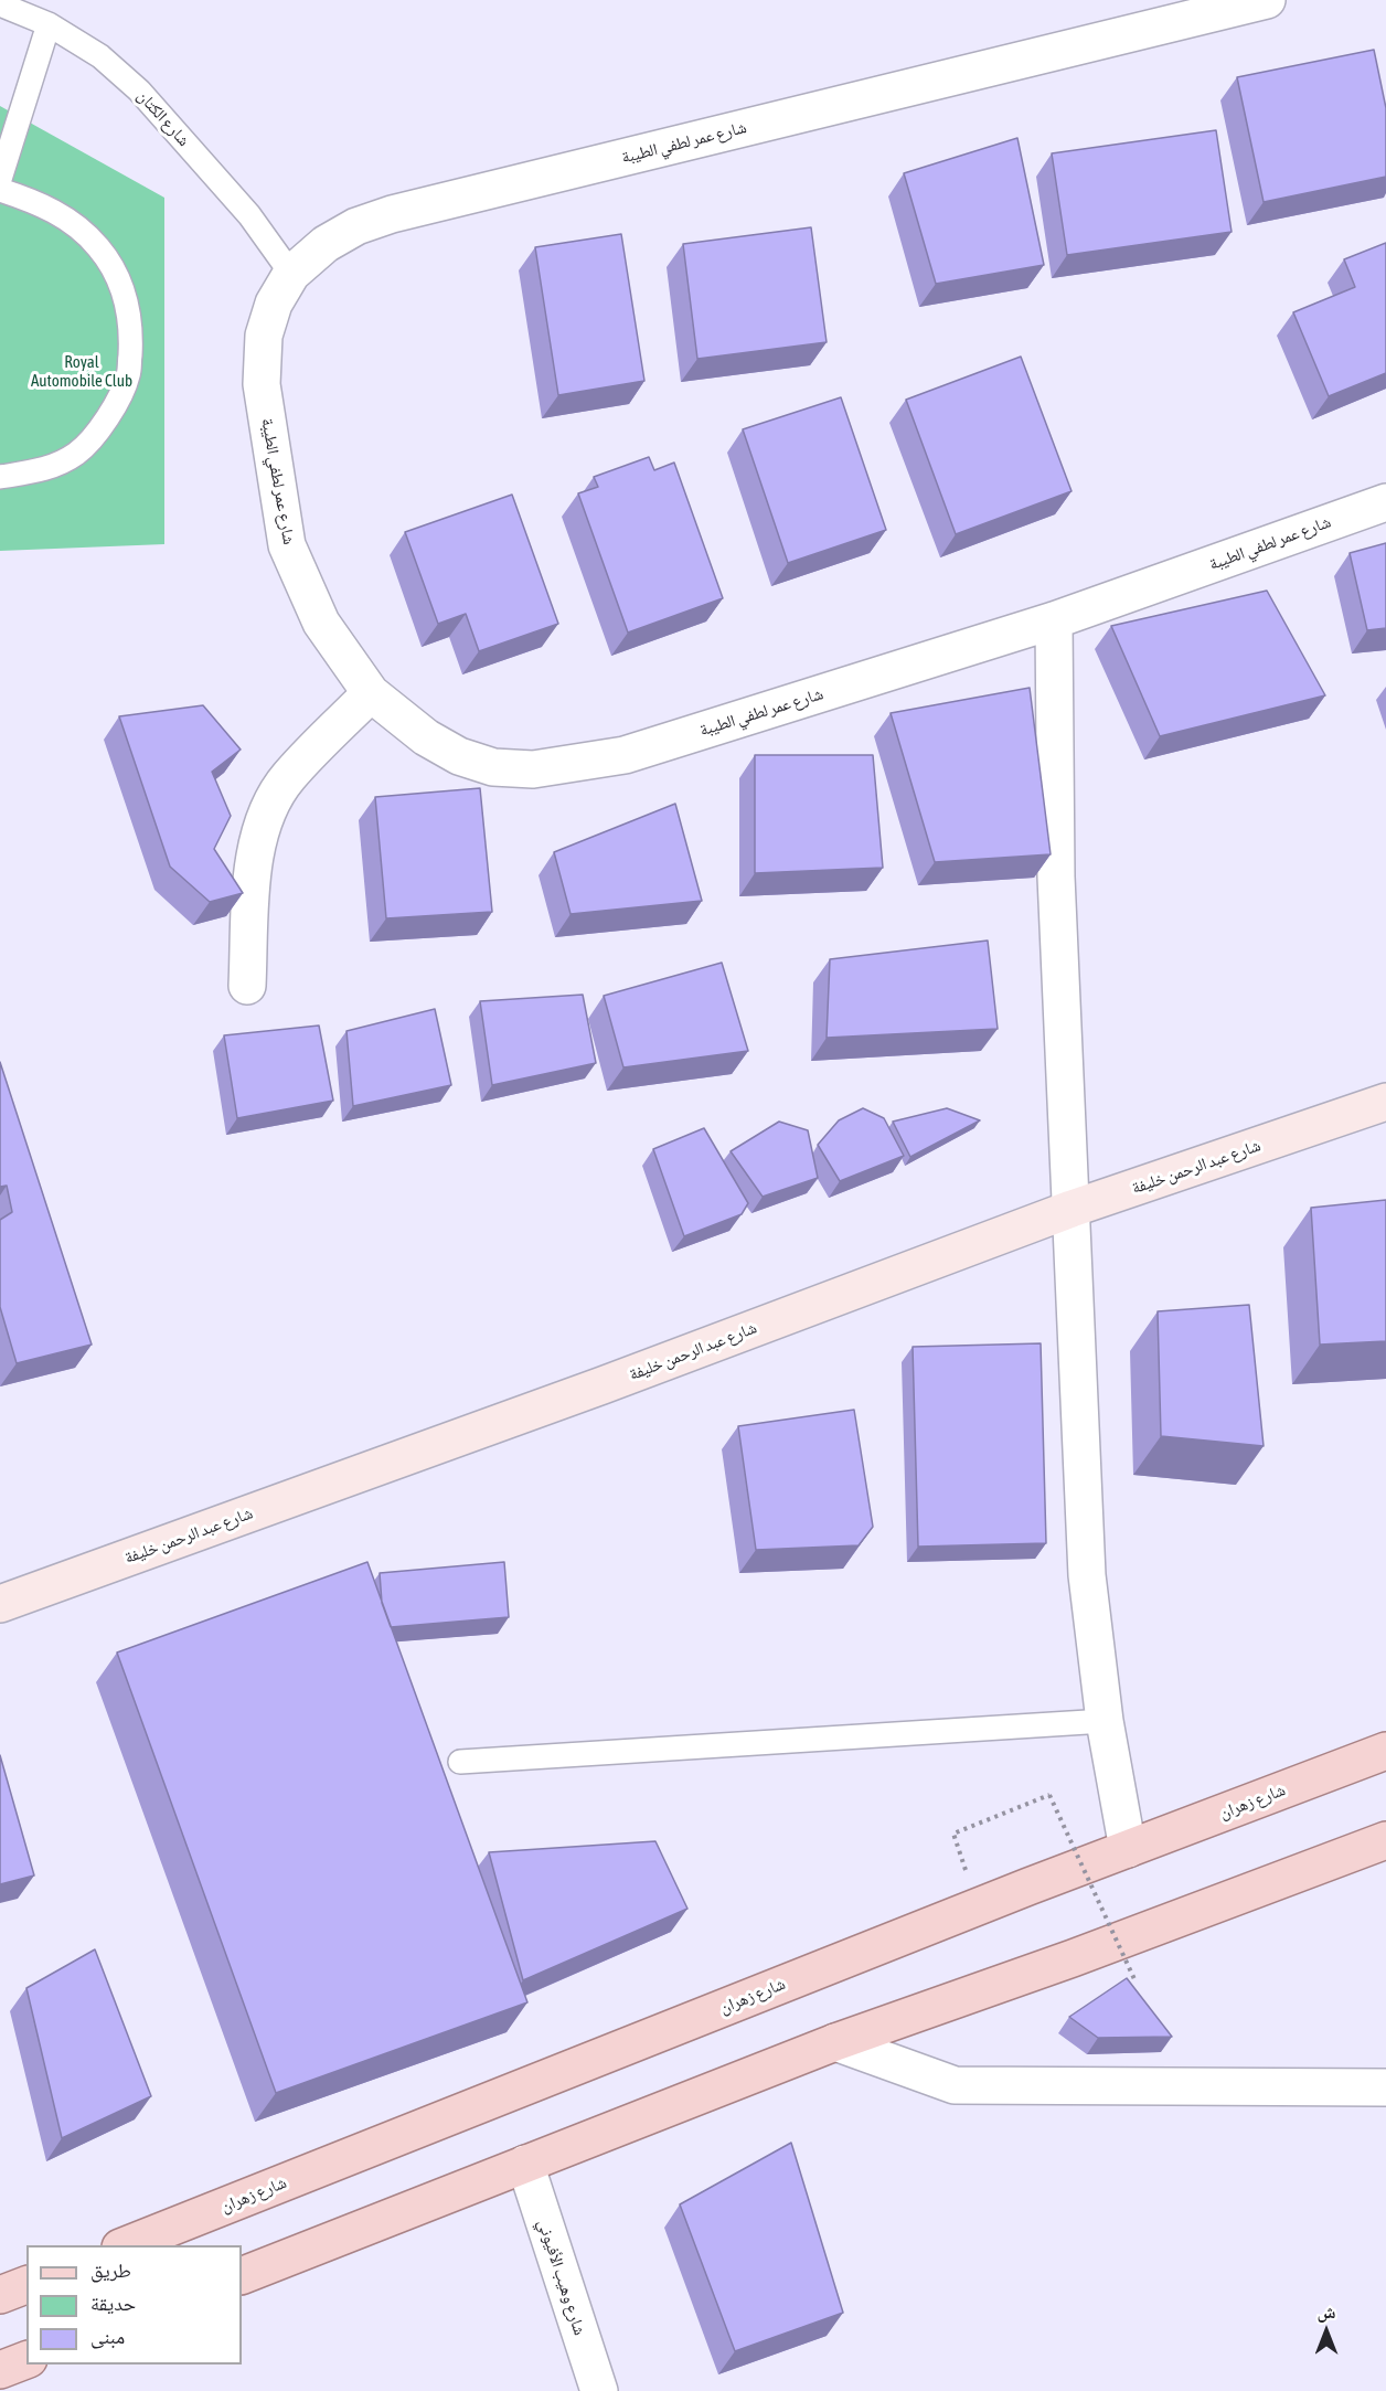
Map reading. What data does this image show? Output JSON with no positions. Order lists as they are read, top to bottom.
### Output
{
  "streets": {
    "main road": ["شارع زهران"],
    "street": ["شارع عمر لطفي الطيبة", "شارع عبد الرحمن خليفة", "شارع وهيب الأفيوني"],
    "lane": ["شارع الكتان"]
  },
  "crossings": [
    ["شارع الكتان", "شارع عمر لطفي الطيبة"]
  ],
  "parks": ["Royal Automobile Club"],
  "legend": ["طريق", "حديقة", "مبنى"],
  "north": "top"
}
